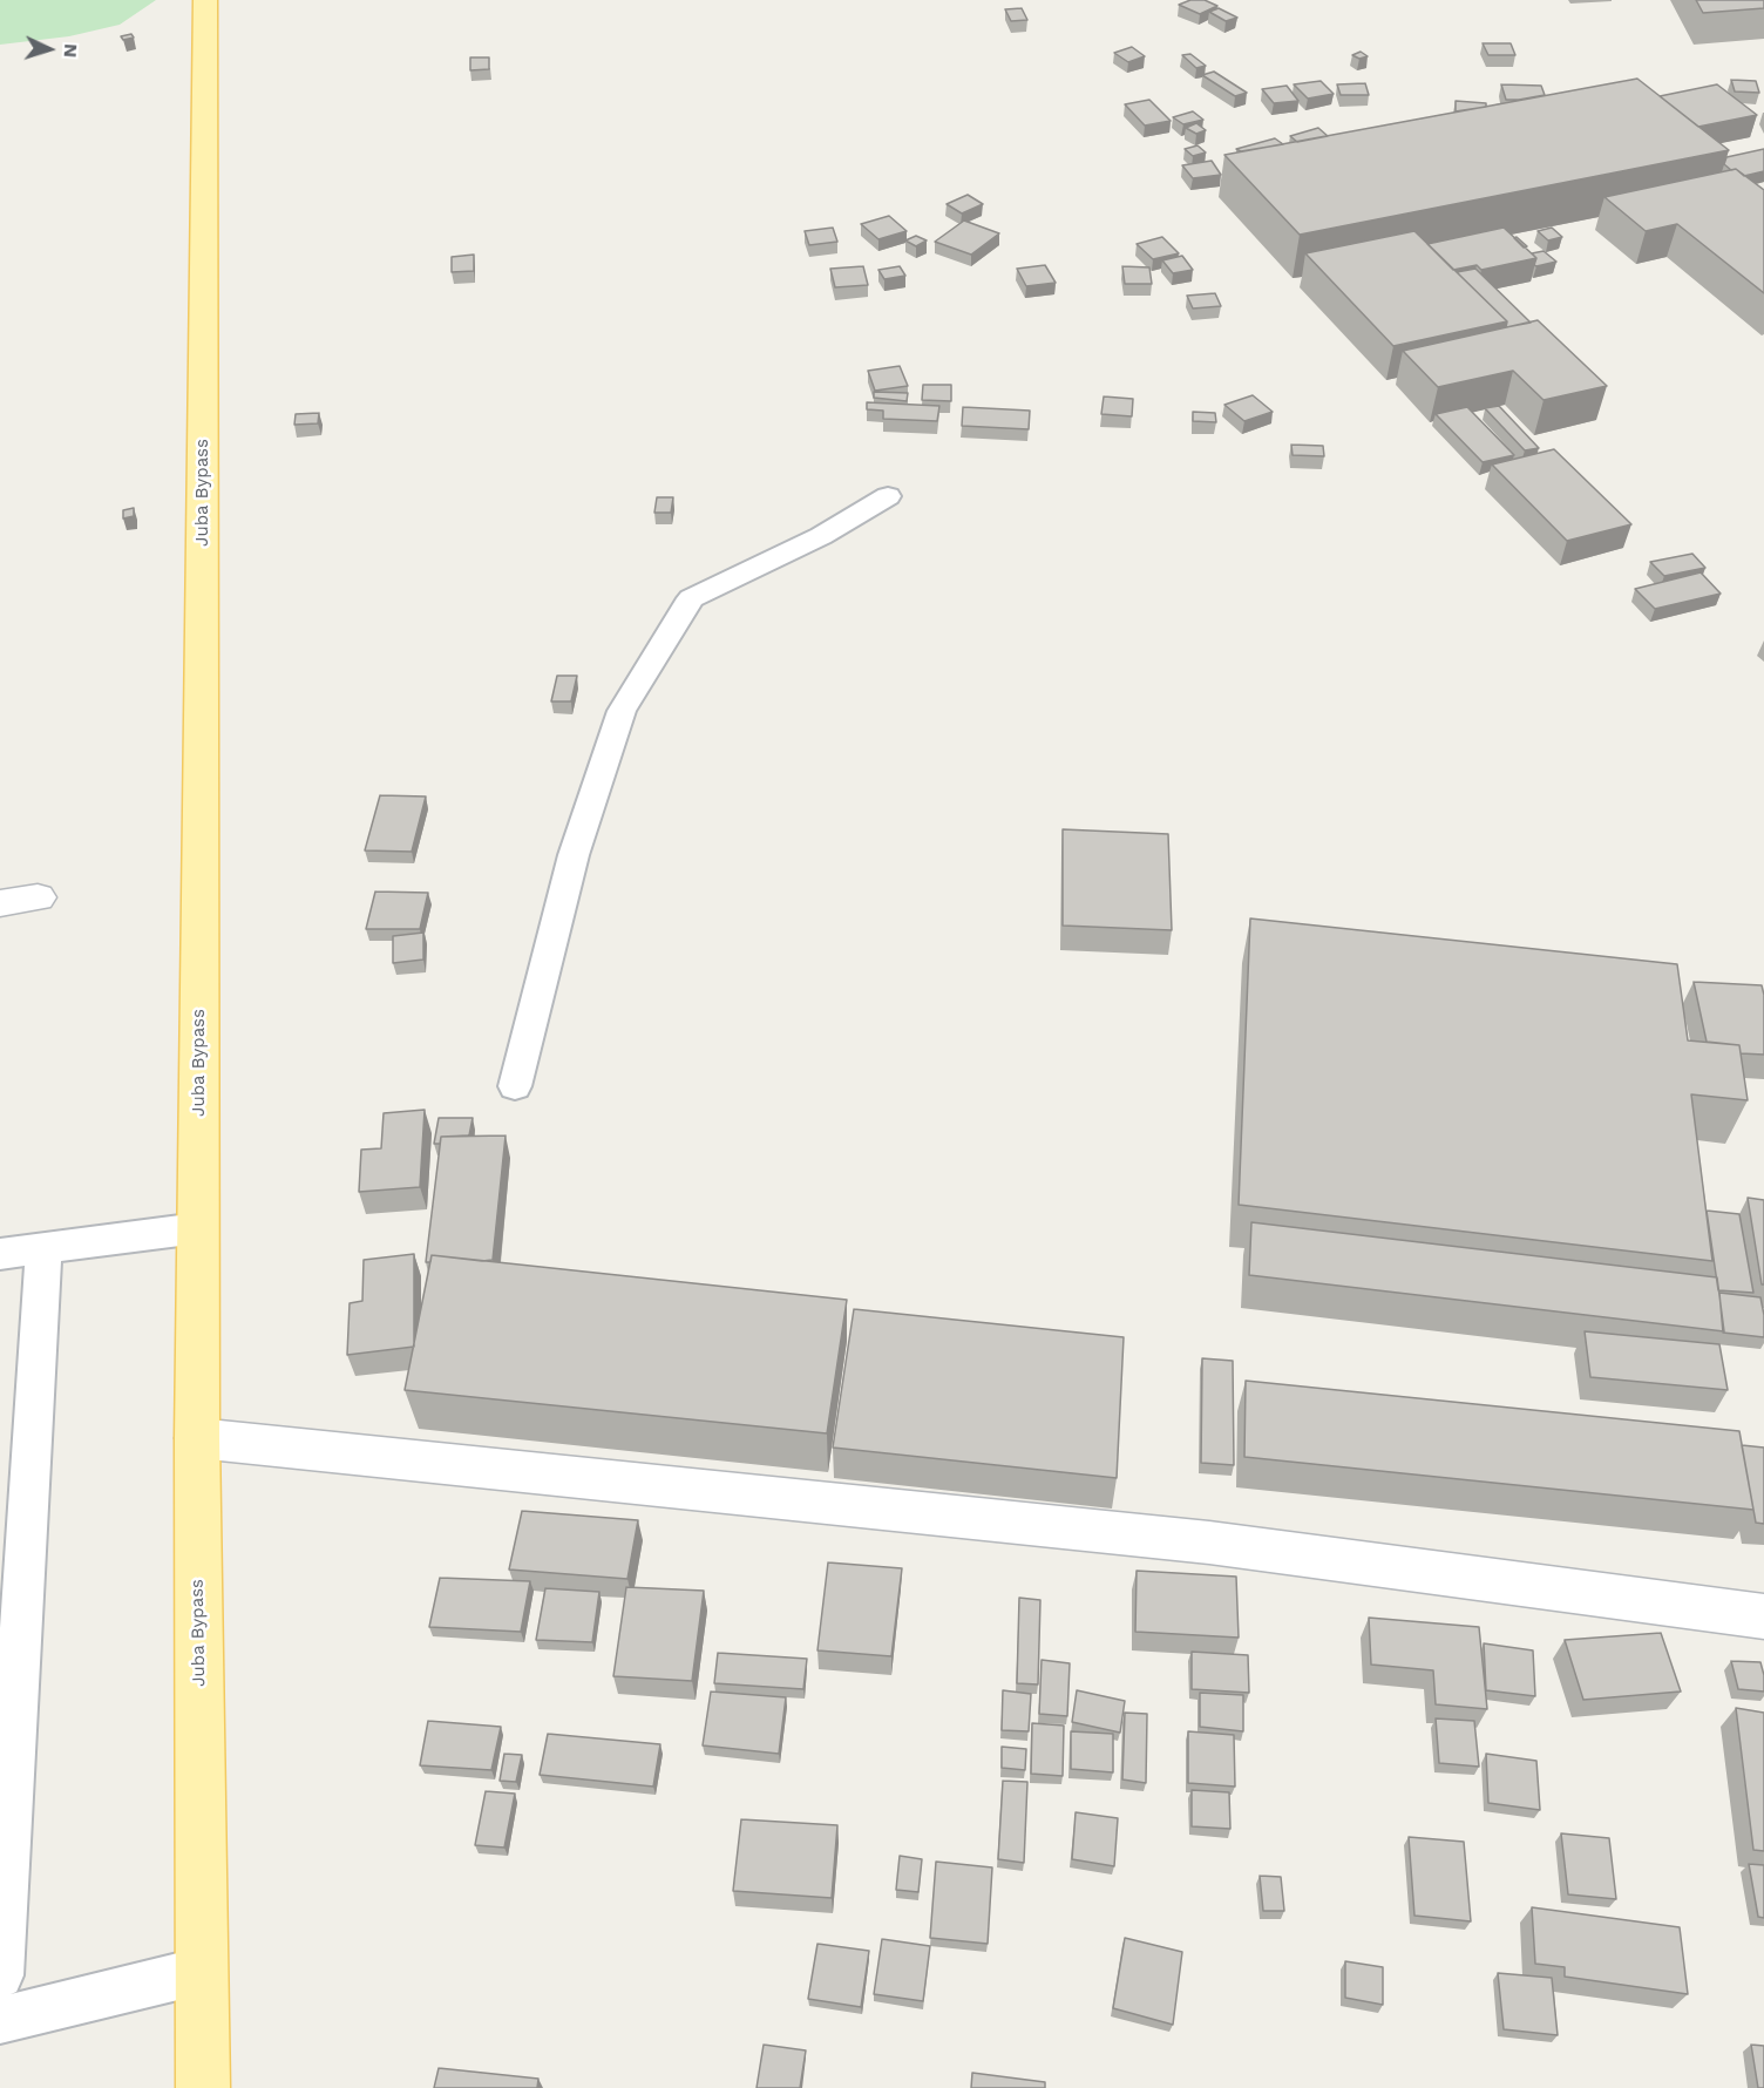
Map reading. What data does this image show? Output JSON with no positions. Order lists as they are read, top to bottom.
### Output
{
  "streets": {
    "main road": ["Juba Bypass"]
  },
  "north": "right"
}
